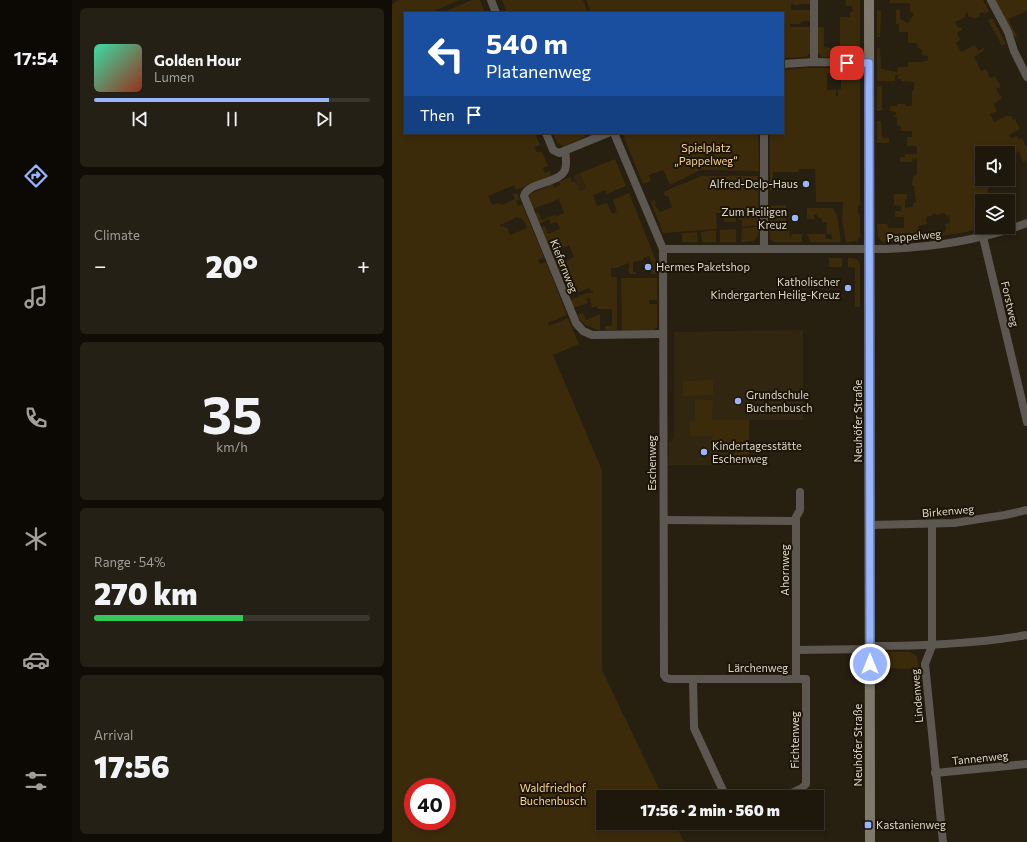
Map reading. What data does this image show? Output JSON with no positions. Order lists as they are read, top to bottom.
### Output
{
  "streets": {
    "street": [
      "Pappelweg",
      "Kiefernweg",
      "Forstweg",
      "Neuhöfer Straße",
      "Eschenweg",
      "Birkenweg",
      "Ahornweg",
      "Lärchenweg",
      "Lindenweg",
      "Fichtenweg",
      "Tannenweg"
    ]
  },
  "crossings": [
    ["Pappelweg", "Forstweg"],
    ["Pappelweg", "Neuhöfer Straße"],
    ["Pappelweg", "Eschenweg"],
    ["Kiefernweg", "Eschenweg"],
    ["Neuhöfer Straße", "Birkenweg"],
    ["Neuhöfer Straße", "Lärchenweg"],
    ["Eschenweg", "Lärchenweg"],
    ["Birkenweg", "Lindenweg"],
    ["Ahornweg", "Lärchenweg"],
    ["Lärchenweg", "Lindenweg"],
    ["Lärchenweg", "Fichtenweg"],
    ["Lindenweg", "Tannenweg"]
  ],
  "parks": ["Spielplatz „Pappelweg“", "Waldfriedhof Buchenbusch"],
  "places": {
    "other": [
      "Alfred-Delp-Haus",
      "Zum Heiligen Kreuz",
      "Hermes Paketshop",
      "Katholischer Kindergarten Heilig-Kreuz",
      "Grundschule Buchenbusch",
      "Kindertagesstätte Eschenweg"
    ],
    "transit": ["Kastanienweg"]
  },
  "page": {
    "tabs": "17:54",
    "turn": ["540 m", "Platanenweg"],
    "song": ["Golden Hour", "Lumen"],
    "then": "Then",
    "tile": [
      "Climate",
      ["35", "km/h"],
      ["Range · 54%", "270 km"],
      ["Arrival", "17:56"]
    ],
    "heat": ["−", "20°", "+"],
    "limit": "40",
    "trip": "17:56 · 2 min · 560 m"
  }
}
